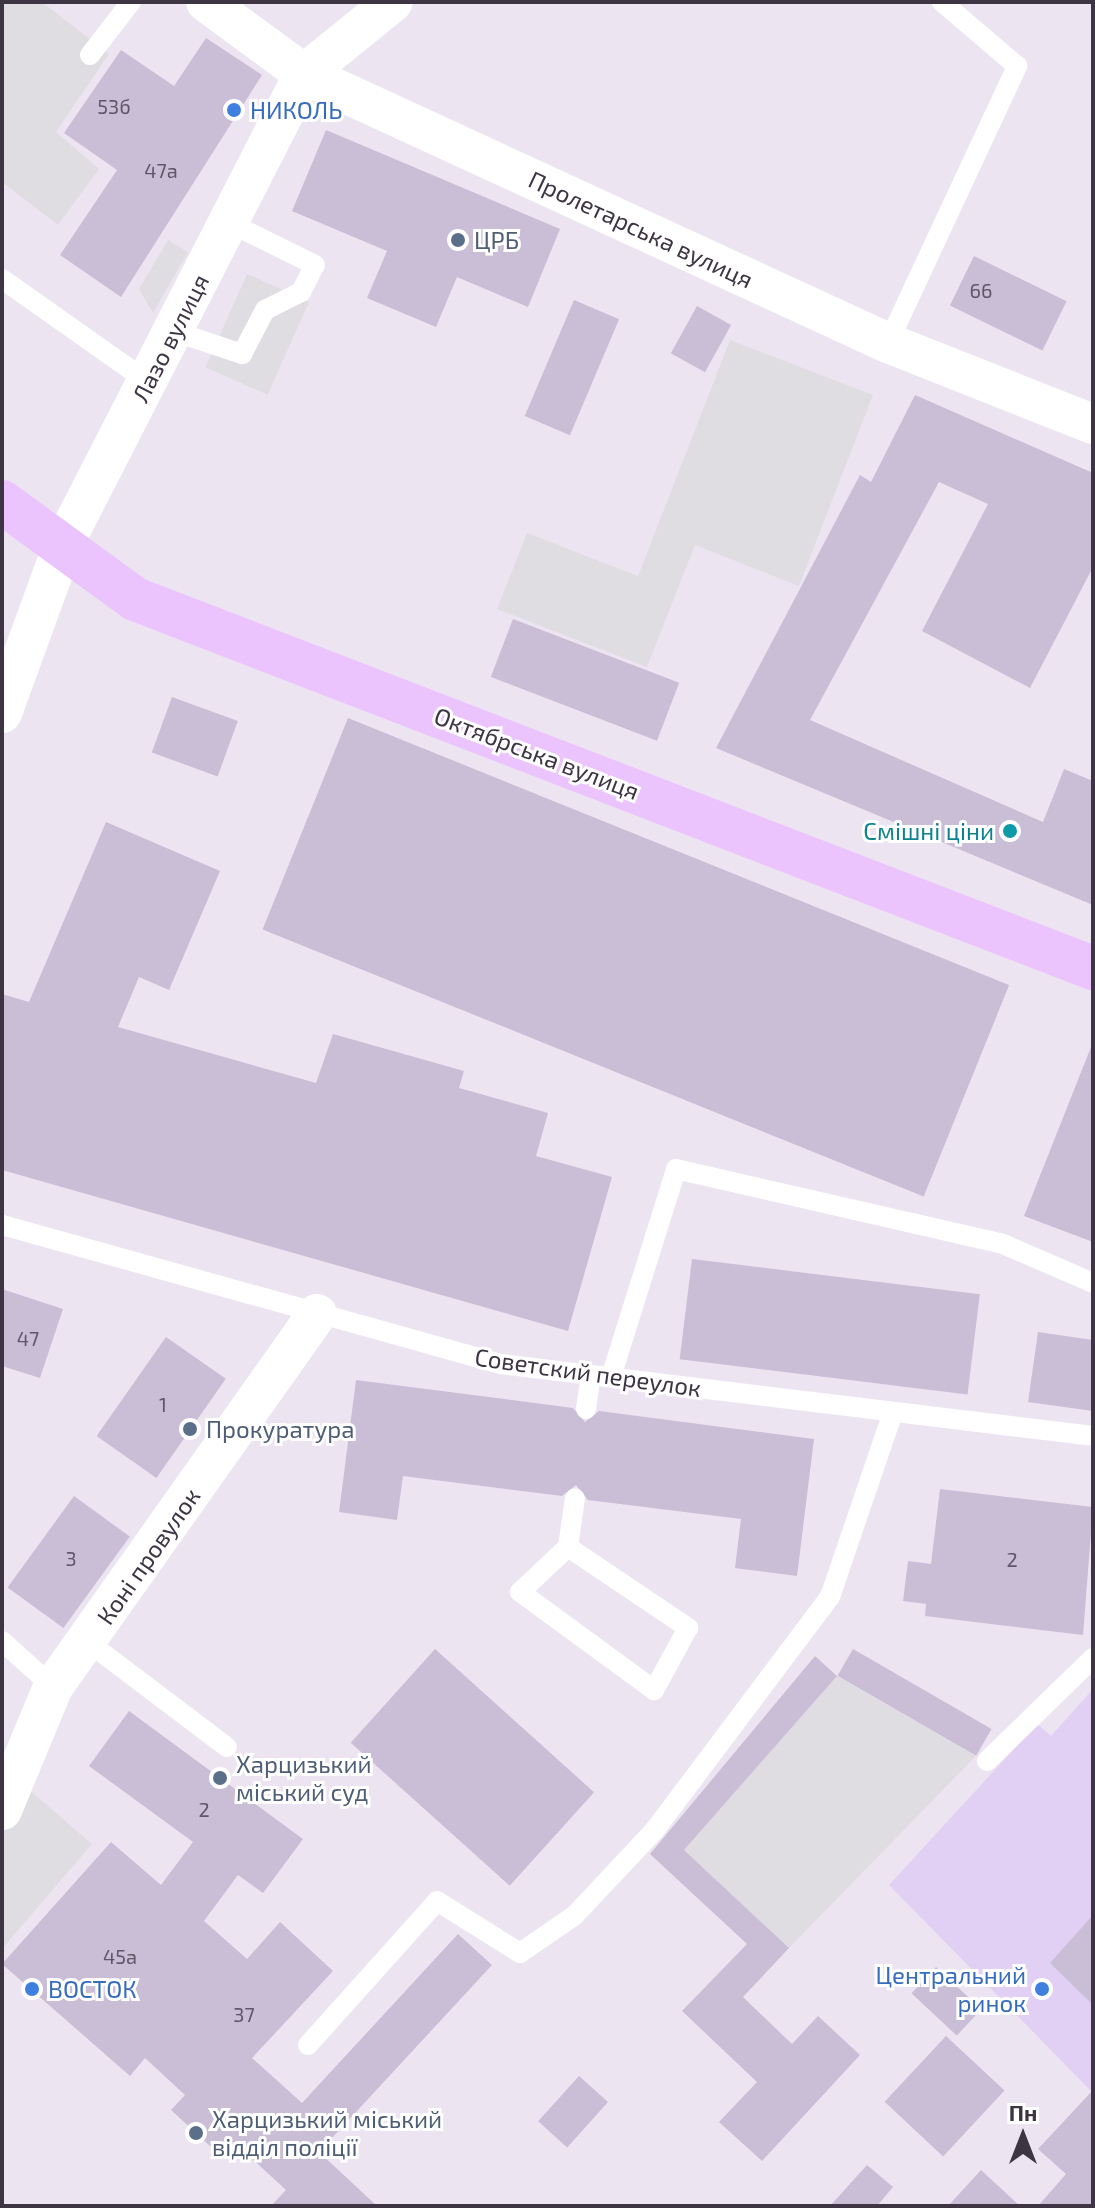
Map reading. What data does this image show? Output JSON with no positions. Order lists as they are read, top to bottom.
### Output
{
  "streets": {
    "main road": ["Октябрська вулиця"],
    "street": ["Пролетарська вулиця", "Лазо вулиця", "Коні провулок"],
    "lane": ["Советский переулок"]
  },
  "crossings": [
    ["Пролетарська вулиця", "Лазо вулиця"],
    ["Лазо вулиця", "Октябрська вулиця"],
    ["Советский переулок", "Коні провулок"]
  ],
  "places": [
    "НИКОЛЬ",
    "ЦРБ",
    "Смішні ціни",
    "Прокуратура",
    "Харцизький міський суд",
    "ВОСТОК",
    "Центральний ринок",
    "Харцизький міський відділ поліції"
  ],
  "house_numbers": [
    "53б",
    "47а",
    "66",
    "47",
    "1",
    "3",
    "2",
    "2",
    "45а",
    "37"
  ],
  "north": "top"
}
